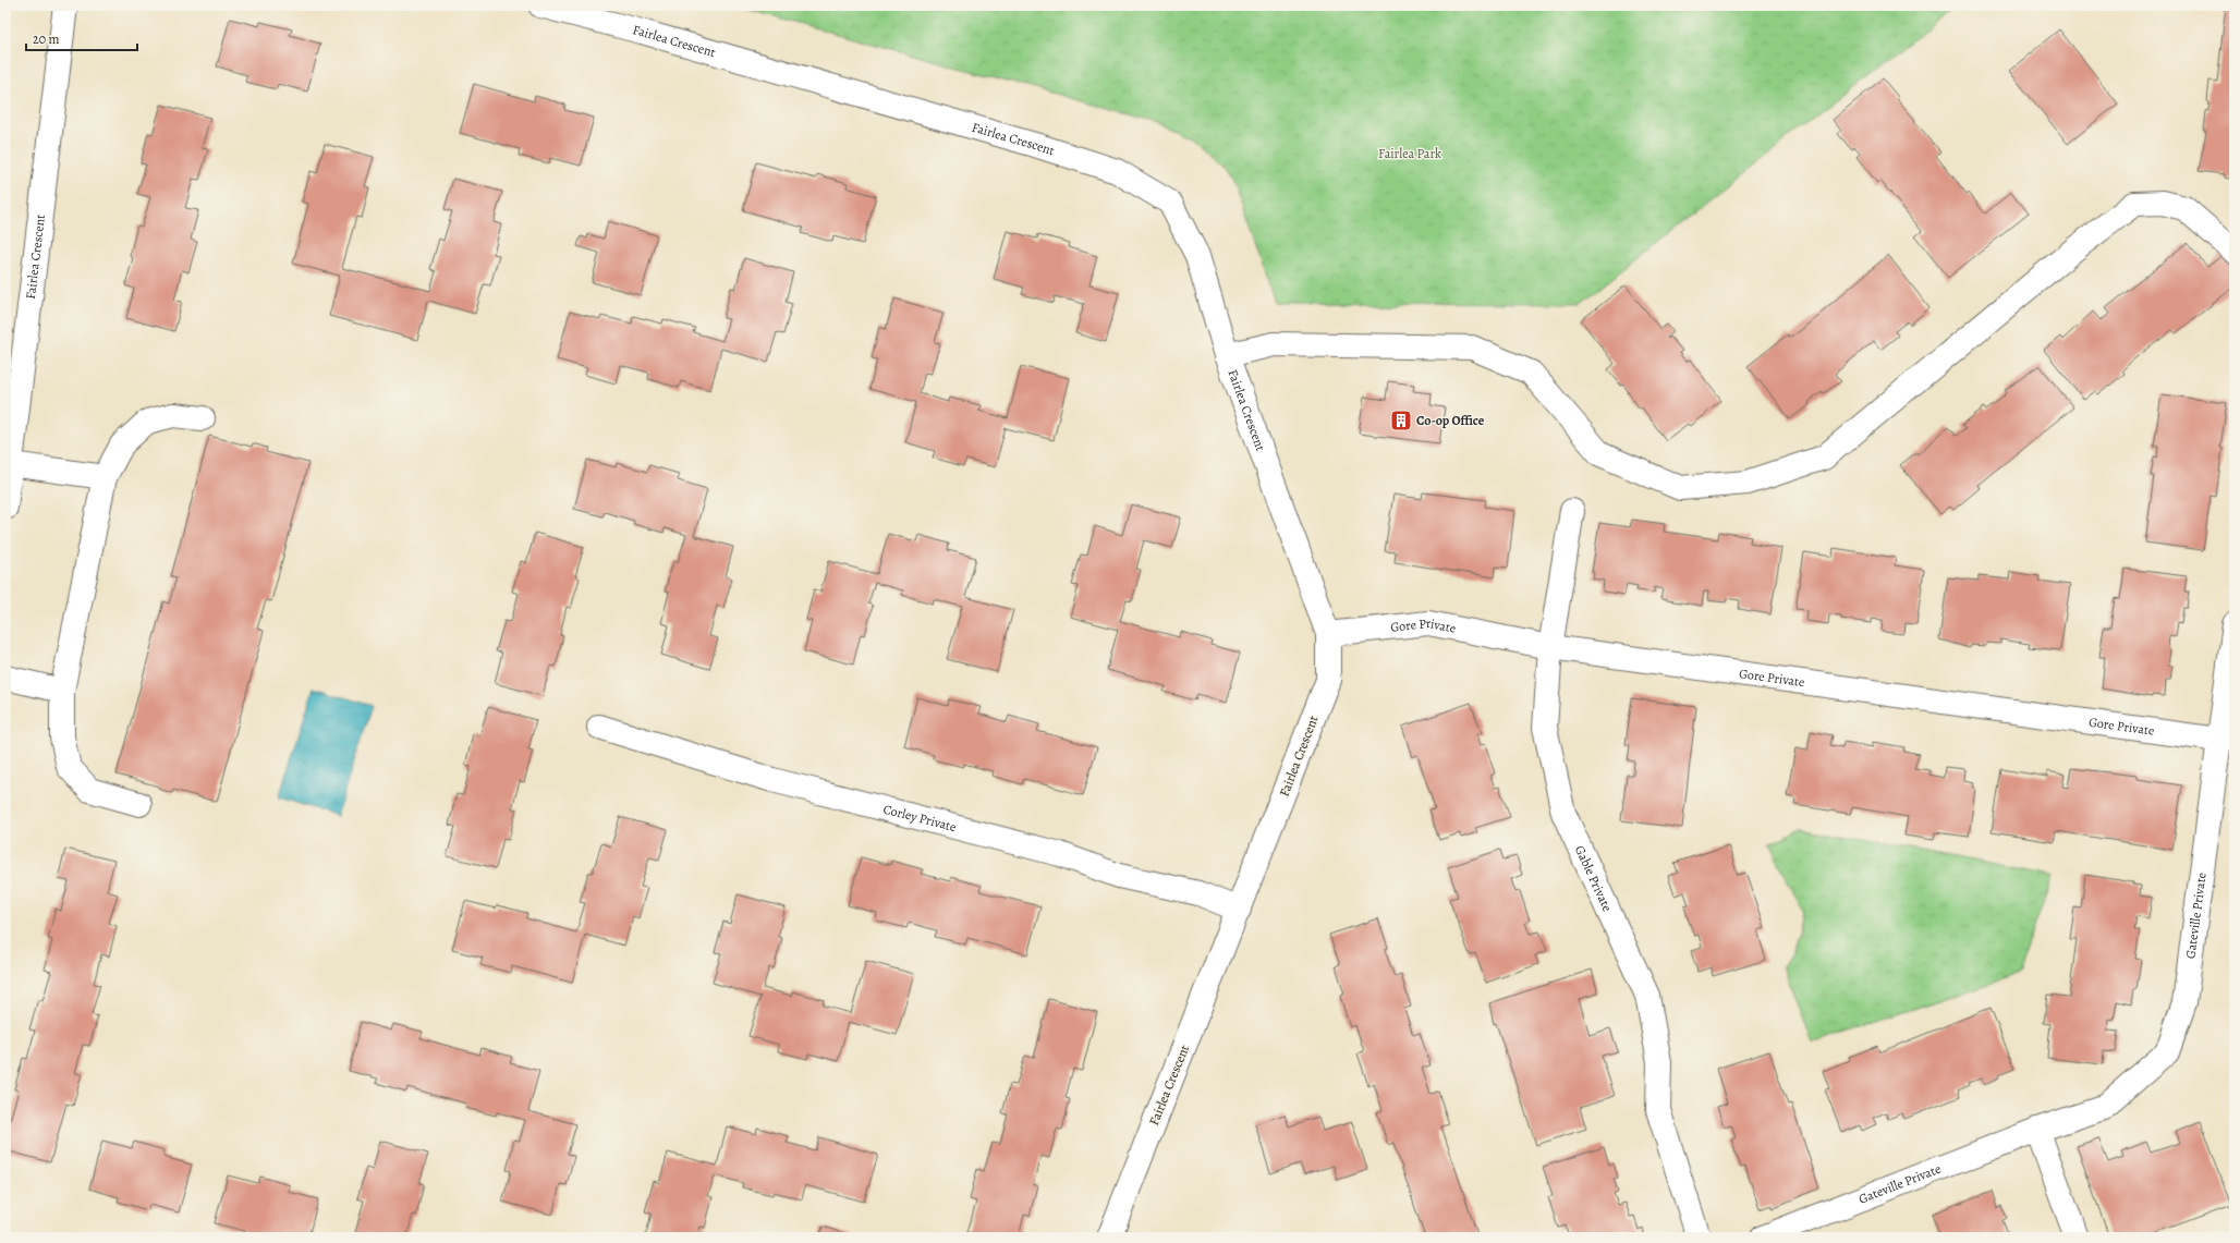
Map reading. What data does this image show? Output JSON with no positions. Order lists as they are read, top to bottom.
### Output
{
  "streets": {
    "street": [
      "Fairlea Crescent",
      "Gore Private",
      "Corley Private",
      "Gable Private",
      "Gateville Private"
    ]
  },
  "crossings": [
    ["Fairlea Crescent", "Gore Private"],
    ["Fairlea Crescent", "Corley Private"],
    ["Gore Private", "Gable Private"],
    ["Gore Private", "Gateville Private"]
  ],
  "parks": ["Fairlea Park"],
  "places": {
    "building": ["Co-op Office"]
  },
  "scale_bar": "20 m"
}
